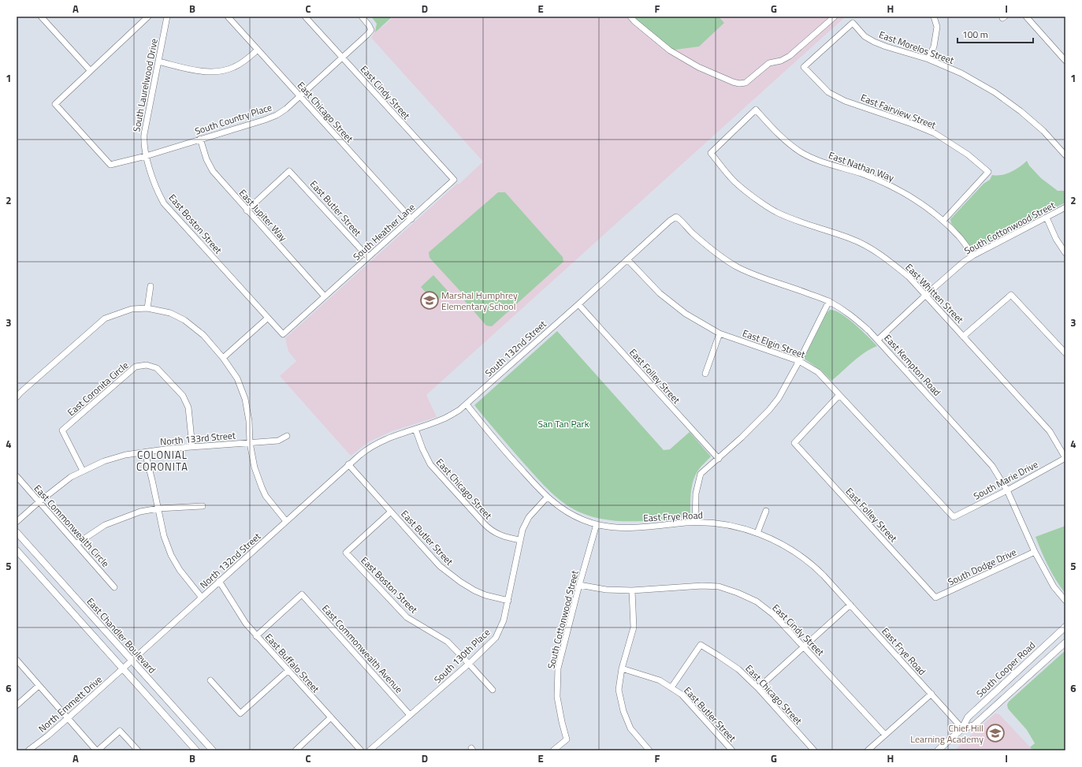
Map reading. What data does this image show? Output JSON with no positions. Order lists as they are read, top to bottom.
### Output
{
  "streets": {
    "main road": ["East Chandler Boulevard", "South Cooper Road"],
    "street": [
      "East Morelos Street",
      "South Laurelwood Drive",
      "East Cindy Street",
      "East Fairview Street",
      "East Chicago Street",
      "South Country Place",
      "East Nathan Way",
      "East Butler Street",
      "East Jupiter Way",
      "East Boston Street",
      "South Cottonwood Street",
      "South Heather Lane",
      "East Whitten Street",
      "East Elgin Street",
      "South 132nd Street",
      "East Kempton Road",
      "East Folley Street",
      "East Coronita Circle",
      "North 133rd Street",
      "South Marie Drive",
      "East Frye Road",
      "East Commonwealth Circle",
      "North 132nd Street",
      "South Dodge Drive",
      "East Commonwealth Avenue",
      "South 130th Place",
      "East Buffalo Street",
      "North Emmett Drive"
    ]
  },
  "crossings": [
    ["East Morelos Street", "East Fairview Street"],
    ["South Laurelwood Drive", "South Country Place"],
    ["South Laurelwood Drive", "East Boston Street"],
    ["East Cindy Street", "South Country Place"],
    ["East Cindy Street", "South Cottonwood Street"],
    ["East Cindy Street", "South Heather Lane"],
    ["East Fairview Street", "East Nathan Way"],
    ["East Chicago Street", "South Country Place"],
    ["East Chicago Street", "East Butler Street"],
    ["East Chicago Street", "South Heather Lane"],
    ["East Chicago Street", "South 132nd Street"],
    ["East Chicago Street", "South 130th Place"],
    ["South Country Place", "East Jupiter Way"],
    ["South Country Place", "East Boston Street"],
    ["East Nathan Way", "South Cottonwood Street"],
    ["East Nathan Way", "East Whitten Street"],
    ["East Butler Street", "East Jupiter Way"],
    ["East Butler Street", "East Boston Street"],
    ["East Butler Street", "South Heather Lane"],
    ["East Butler Street", "South 132nd Street"],
    ["East Butler Street", "North 132nd Street"],
    ["East Butler Street", "South 130th Place"],
    ["East Jupiter Way", "East Boston Street"],
    ["East Jupiter Way", "South Heather Lane"],
    ["East Boston Street", "South Heather Lane"],
    ["East Boston Street", "South 130th Place"],
    ["South Cottonwood Street", "East Whitten Street"],
    ["South Cottonwood Street", "East Kempton Road"],
    ["South Cottonwood Street", "East Frye Road"],
    ["East Whitten Street", "South Marie Drive"],
    ["East Elgin Street", "South 132nd Street"],
    ["East Elgin Street", "East Folley Street"],
    ["East Elgin Street", "South Marie Drive"],
    ["South 132nd Street", "East Kempton Road"],
    ["South 132nd Street", "East Folley Street"],
    ["South 132nd Street", "East Frye Road"],
    ["South 132nd Street", "North 132nd Street"],
    ["East Kempton Road", "South Marie Drive"],
    ["East Kempton Road", "South Dodge Drive"],
    ["East Folley Street", "South Dodge Drive"],
    ["East Coronita Circle", "North 133rd Street"],
    ["North 133rd Street", "East Commonwealth Circle"],
    ["East Frye Road", "South 130th Place"],
    ["East Frye Road", "South Cooper Road"],
    ["North 132nd Street", "East Chandler Boulevard"],
    ["North 132nd Street", "East Buffalo Street"],
    ["North 132nd Street", "North Emmett Drive"],
    ["East Commonwealth Avenue", "South 130th Place"],
    ["East Commonwealth Avenue", "East Buffalo Street"]
  ],
  "districts": ["COLONIAL CORONITA"],
  "parks": ["San Tan Park"],
  "places": {
    "school or university": ["Marshal Humphrey Elementary School", "Chief Hill Learning Academy"]
  },
  "scale_bar": "100 m",
  "grid": {
    "columns": [
      "A",
      "B",
      "C",
      "D",
      "E",
      "F",
      "G",
      "H",
      "I"
    ],
    "rows": [
      "1",
      "2",
      "3",
      "4",
      "5",
      "6"
    ]
  }
}
